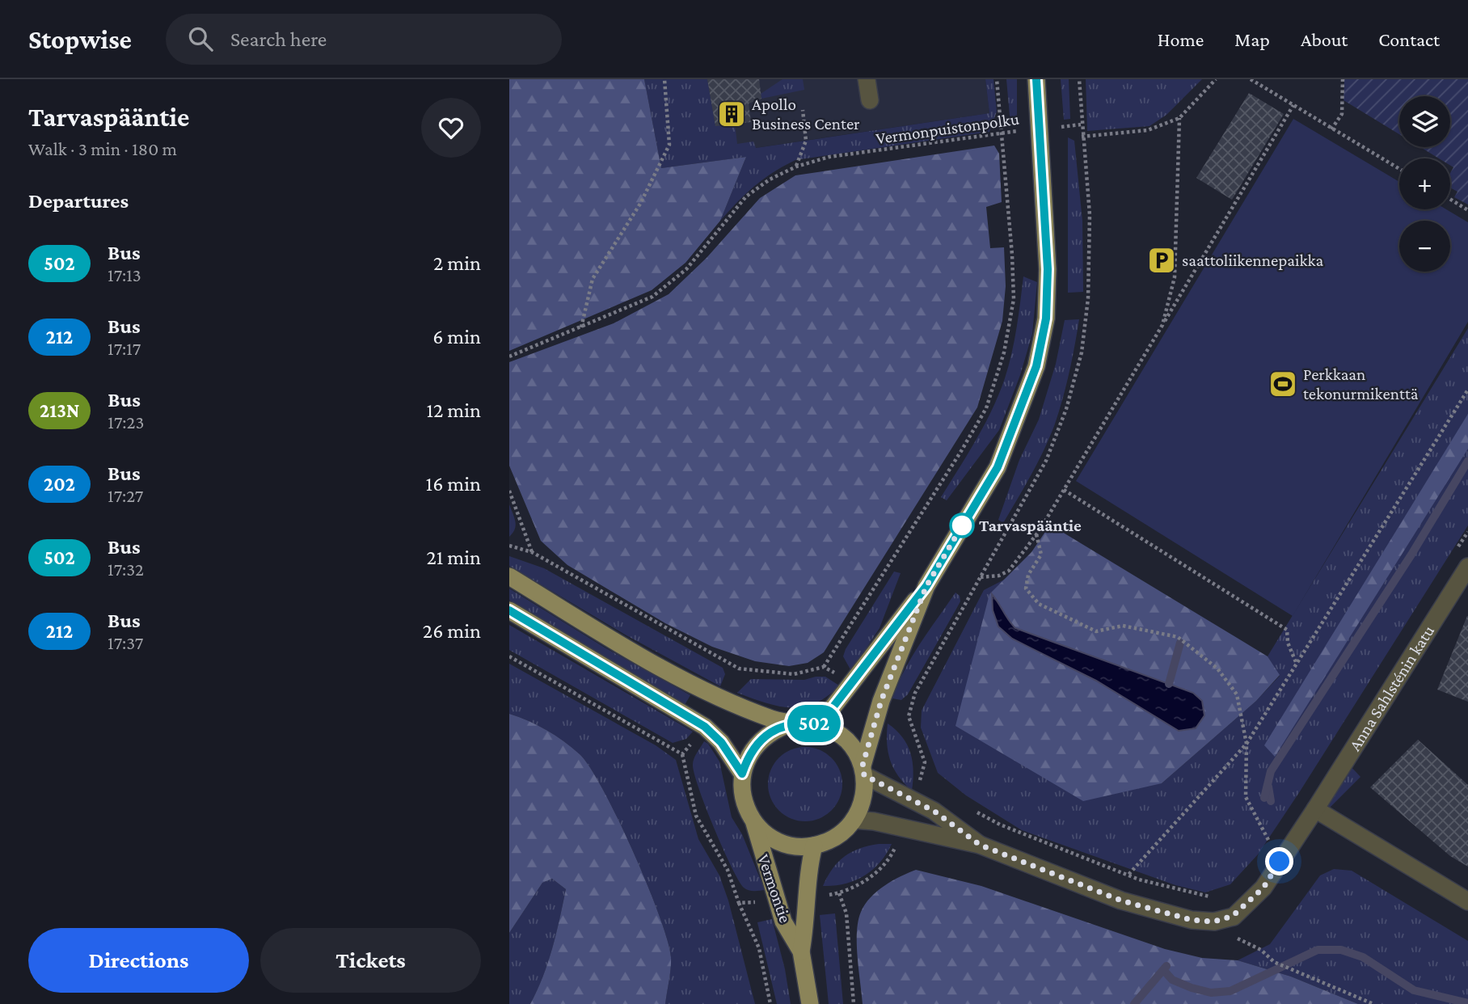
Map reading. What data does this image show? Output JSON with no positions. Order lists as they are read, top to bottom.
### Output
{
  "streets": {
    "main road": ["Vermontie"],
    "street": ["Anna Sahlsténin katu"],
    "path": ["Vermonpuistonpolku"]
  },
  "crossings": [
    ["Anna Sahlsténin katu", "Vermontie"]
  ],
  "places": {
    "building": ["Apollo Business Center"],
    "parking": ["saattoliikennepaikka"],
    "sports": ["Perkkaan tekonurmikenttä"],
    "other": ["Tarvaspääntie"]
  },
  "lines": ["bus line 502"],
  "page": {
    "header": "Stopwise",
    "search": "Search here",
    "nav": [
      "Home",
      "Map",
      "About",
      "Contact"
    ],
    "heading": [
      ["Tarvaspääntie", "Walk · 3 min · 180 m"],
      "Departures"
    ],
    "on_map": "502",
    "map_buttons": ["+", "−"],
    "list": [
      {
        "mark": "502",
        "name": "Bus",
        "note": "17:13",
        "value": "2 min"
      },
      {
        "mark": "212",
        "name": "Bus",
        "note": "17:17",
        "value": "6 min"
      },
      {
        "mark": "213N",
        "name": "Bus",
        "note": "17:23",
        "value": "12 min"
      },
      {
        "mark": "202",
        "name": "Bus",
        "note": "17:27",
        "value": "16 min"
      },
      {
        "mark": "502",
        "name": "Bus",
        "note": "17:32",
        "value": "21 min"
      },
      {
        "mark": "212",
        "name": "Bus",
        "note": "17:37",
        "value": "26 min"
      }
    ],
    "buttons": ["Directions", "Tickets"]
  }
}
